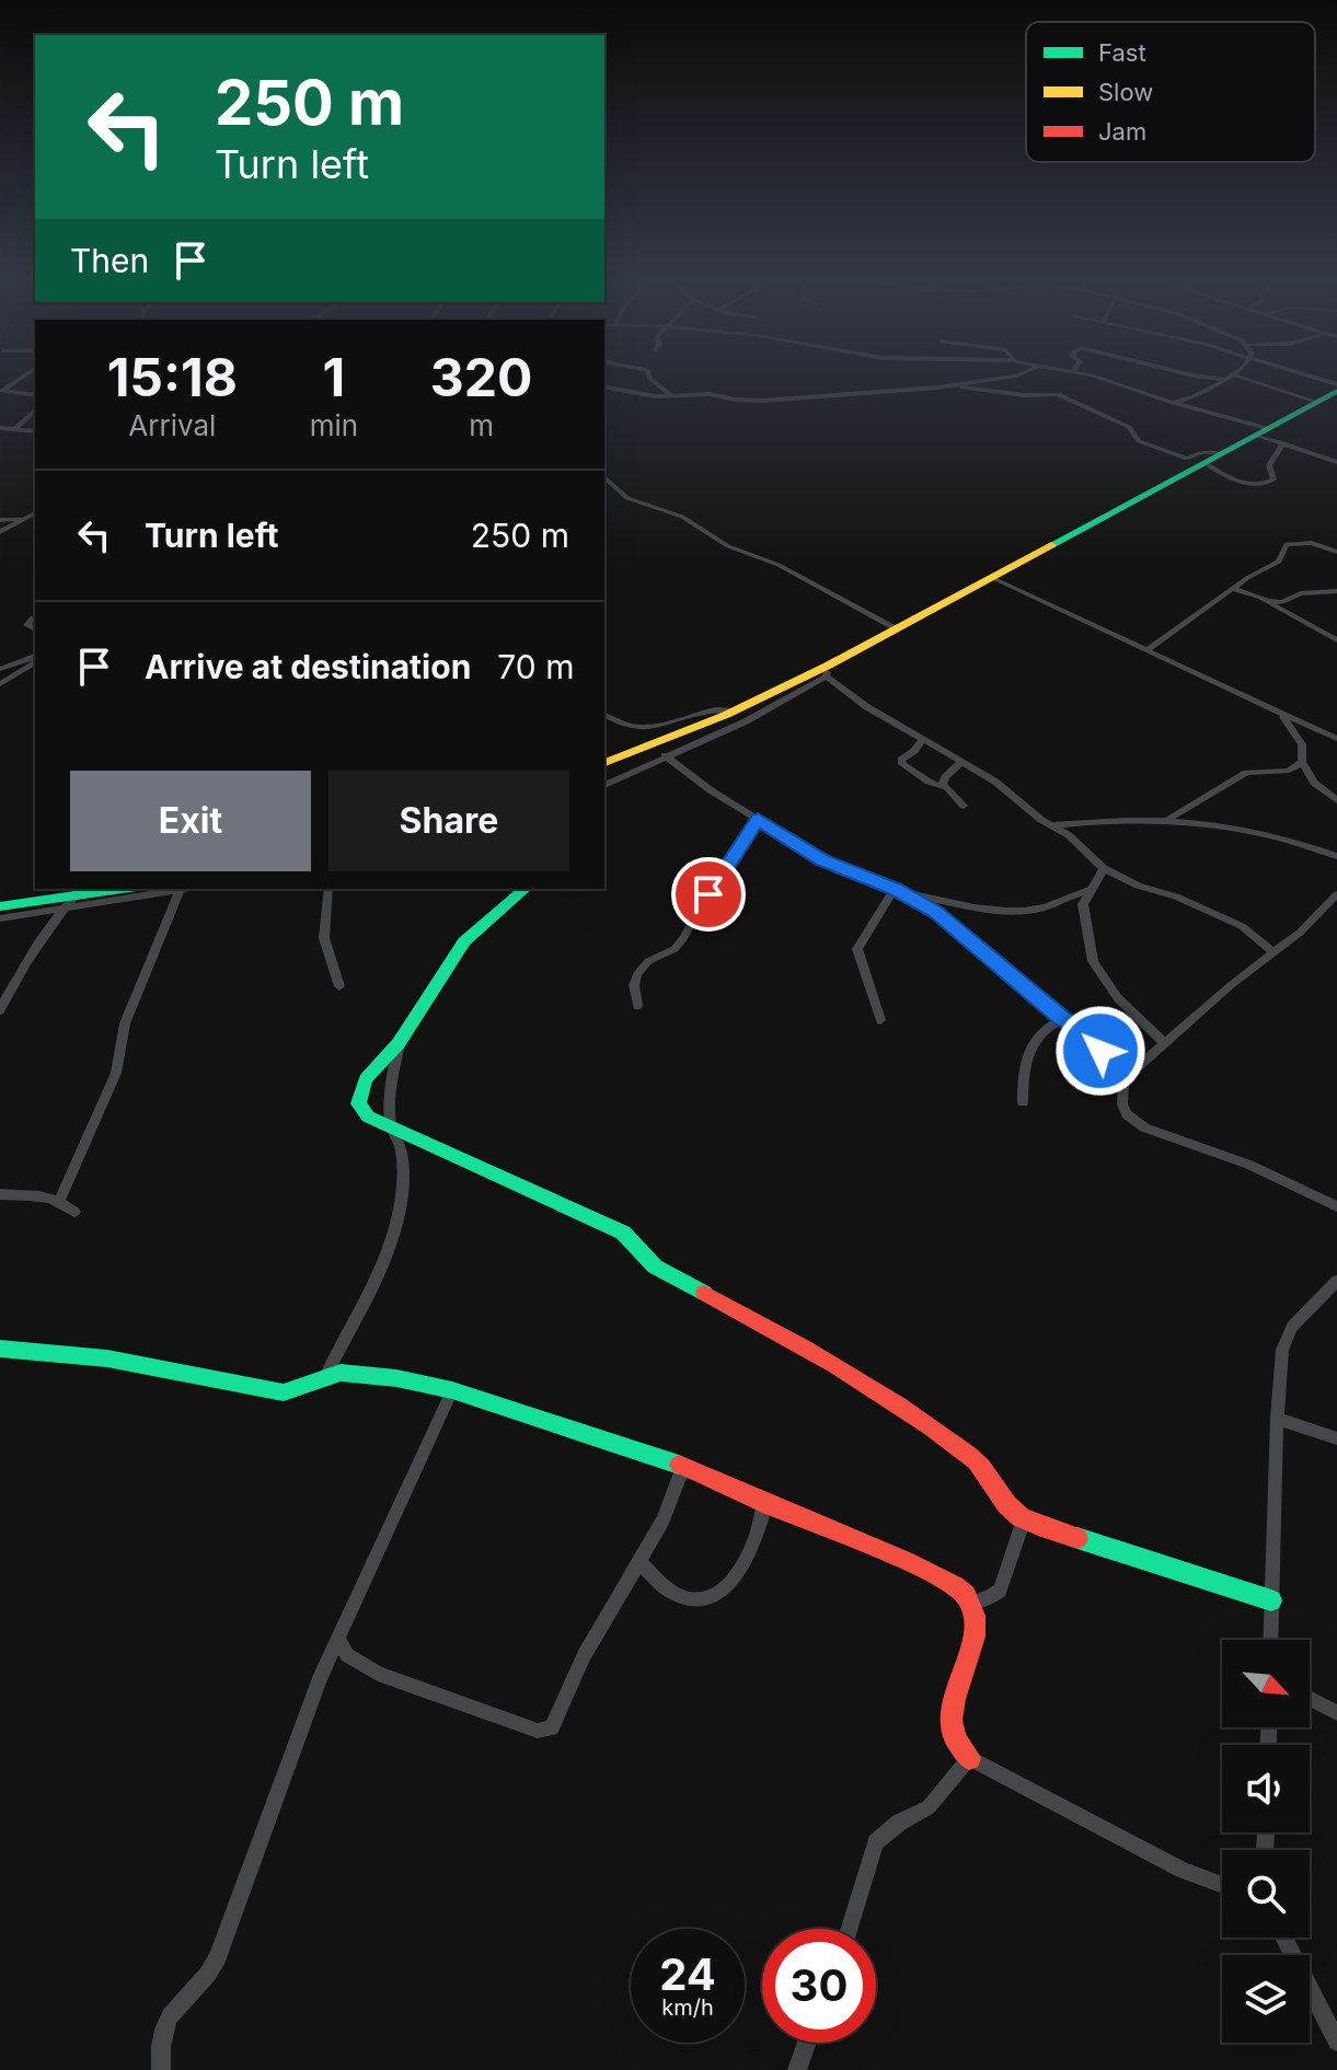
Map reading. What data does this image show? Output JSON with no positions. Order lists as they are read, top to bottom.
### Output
{
  "legend": ["Fast", "Slow", "Jam"],
  "north": "bottom right",
  "page": {
    "turn": ["250 m", "Turn left"],
    "then": "Then",
    "eta": [
      "15:18",
      "Arrival",
      "1",
      "min",
      "320",
      "m"
    ],
    "list": [
      {
        "name": "Turn left",
        "value": "250 m"
      },
      {
        "name": "Arrive at destination",
        "value": "70 m"
      }
    ],
    "buttons": ["Exit", "Share"],
    "speed": "24 km/h",
    "limit": "30"
  }
}
